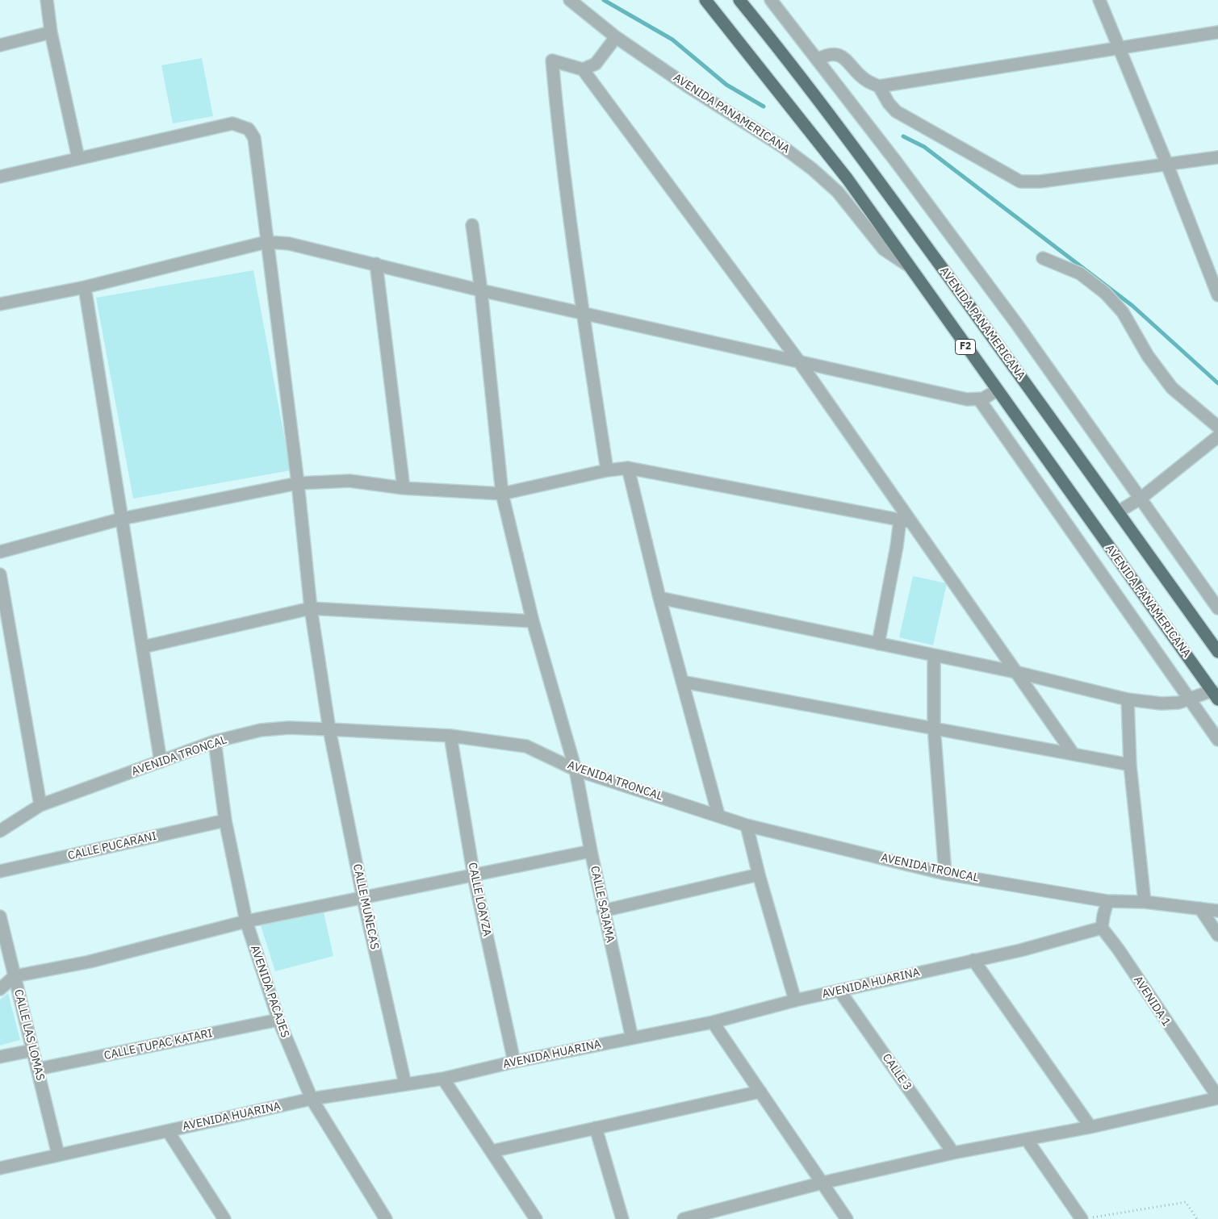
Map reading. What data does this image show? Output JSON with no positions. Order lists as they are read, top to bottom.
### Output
{
  "streets": {
    "highway": ["AVENIDA PANAMERICANA", "F2"],
    "street": [
      "AVENIDA TRONCAL",
      "CALLE PUCARANI",
      "CALLE LOAYZA",
      "CALLE SAJAMA",
      "CALLE MUÑECAS",
      "AVENIDA HUARINA",
      "AVENIDA PACAJES",
      "AVENIDA 1",
      "CALLE LAS LOMAS",
      "CALLE TUPAC KATARI",
      "CALLE 3"
    ]
  },
  "crossings": [
    ["AVENIDA TRONCAL", "CALLE LOAYZA"],
    ["AVENIDA TRONCAL", "CALLE SAJAMA"],
    ["AVENIDA TRONCAL", "CALLE MUÑECAS"],
    ["AVENIDA TRONCAL", "AVENIDA PACAJES"],
    ["CALLE PUCARANI", "AVENIDA PACAJES"],
    ["CALLE LOAYZA", "AVENIDA HUARINA"],
    ["CALLE SAJAMA", "AVENIDA HUARINA"],
    ["CALLE MUÑECAS", "AVENIDA HUARINA"],
    ["AVENIDA HUARINA", "AVENIDA PACAJES"],
    ["AVENIDA HUARINA", "AVENIDA 1"],
    ["AVENIDA HUARINA", "CALLE LAS LOMAS"],
    ["AVENIDA HUARINA", "CALLE 3"],
    ["AVENIDA PACAJES", "CALLE TUPAC KATARI"],
    ["CALLE LAS LOMAS", "CALLE TUPAC KATARI"]
  ]
}
